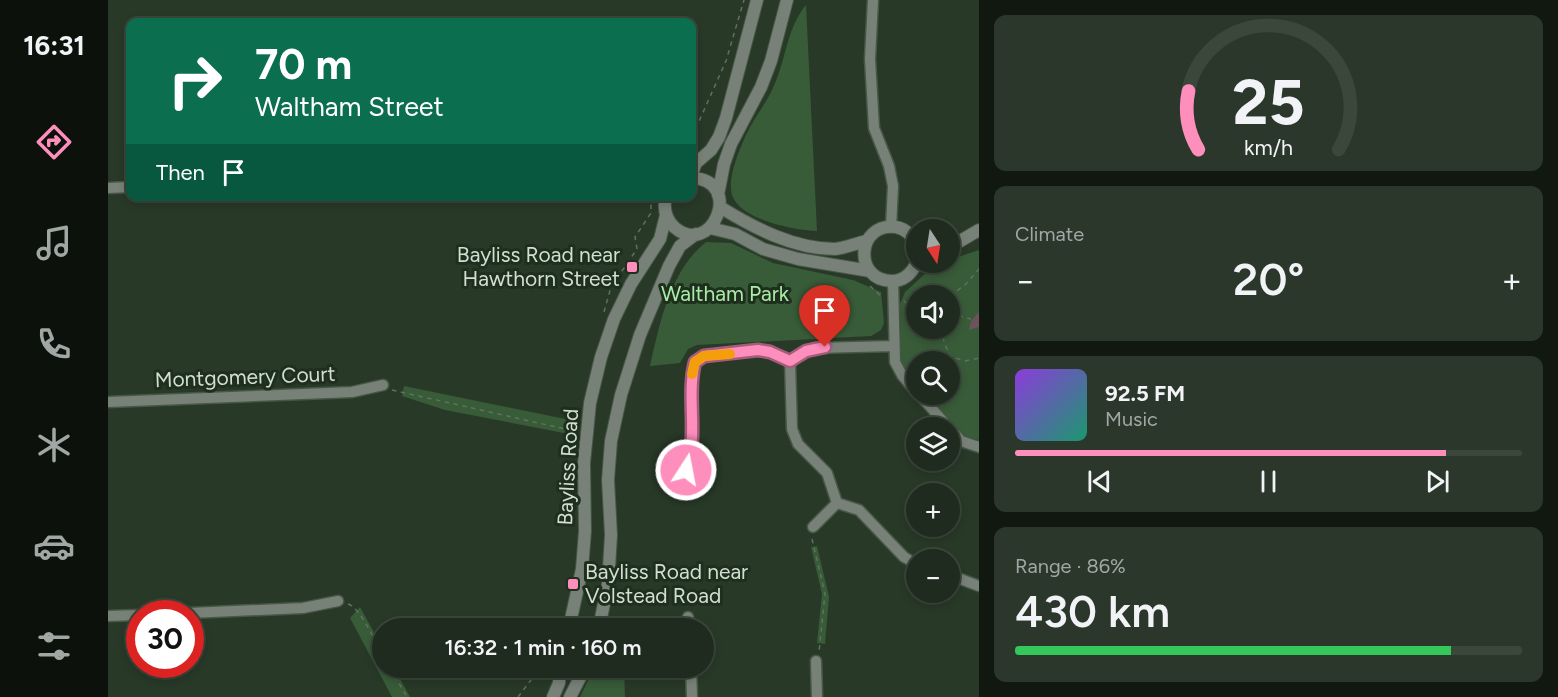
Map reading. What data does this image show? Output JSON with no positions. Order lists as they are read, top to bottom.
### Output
{
  "streets": {
    "street": ["Montgomery Court", "Bayliss Road"]
  },
  "parks": ["Waltham Park"],
  "places": {
    "transit": ["Bayliss Road near Hawthorn Street", "Bayliss Road near Volstead Road"]
  },
  "north": "bottom",
  "page": {
    "tabs": "16:31",
    "turn": ["70 m", "Waltham Street"],
    "then": "Then",
    "tile": [
      "Climate",
      ["Range · 86%", "430 km"]
    ],
    "map_buttons": ["+", "−"],
    "heat": ["−", "20°", "+"],
    "song": ["92.5 FM", "Music"],
    "limit": "30",
    "trip": "16:32 · 1 min · 160 m",
    "gauge": ["25", "km/h"]
  }
}
